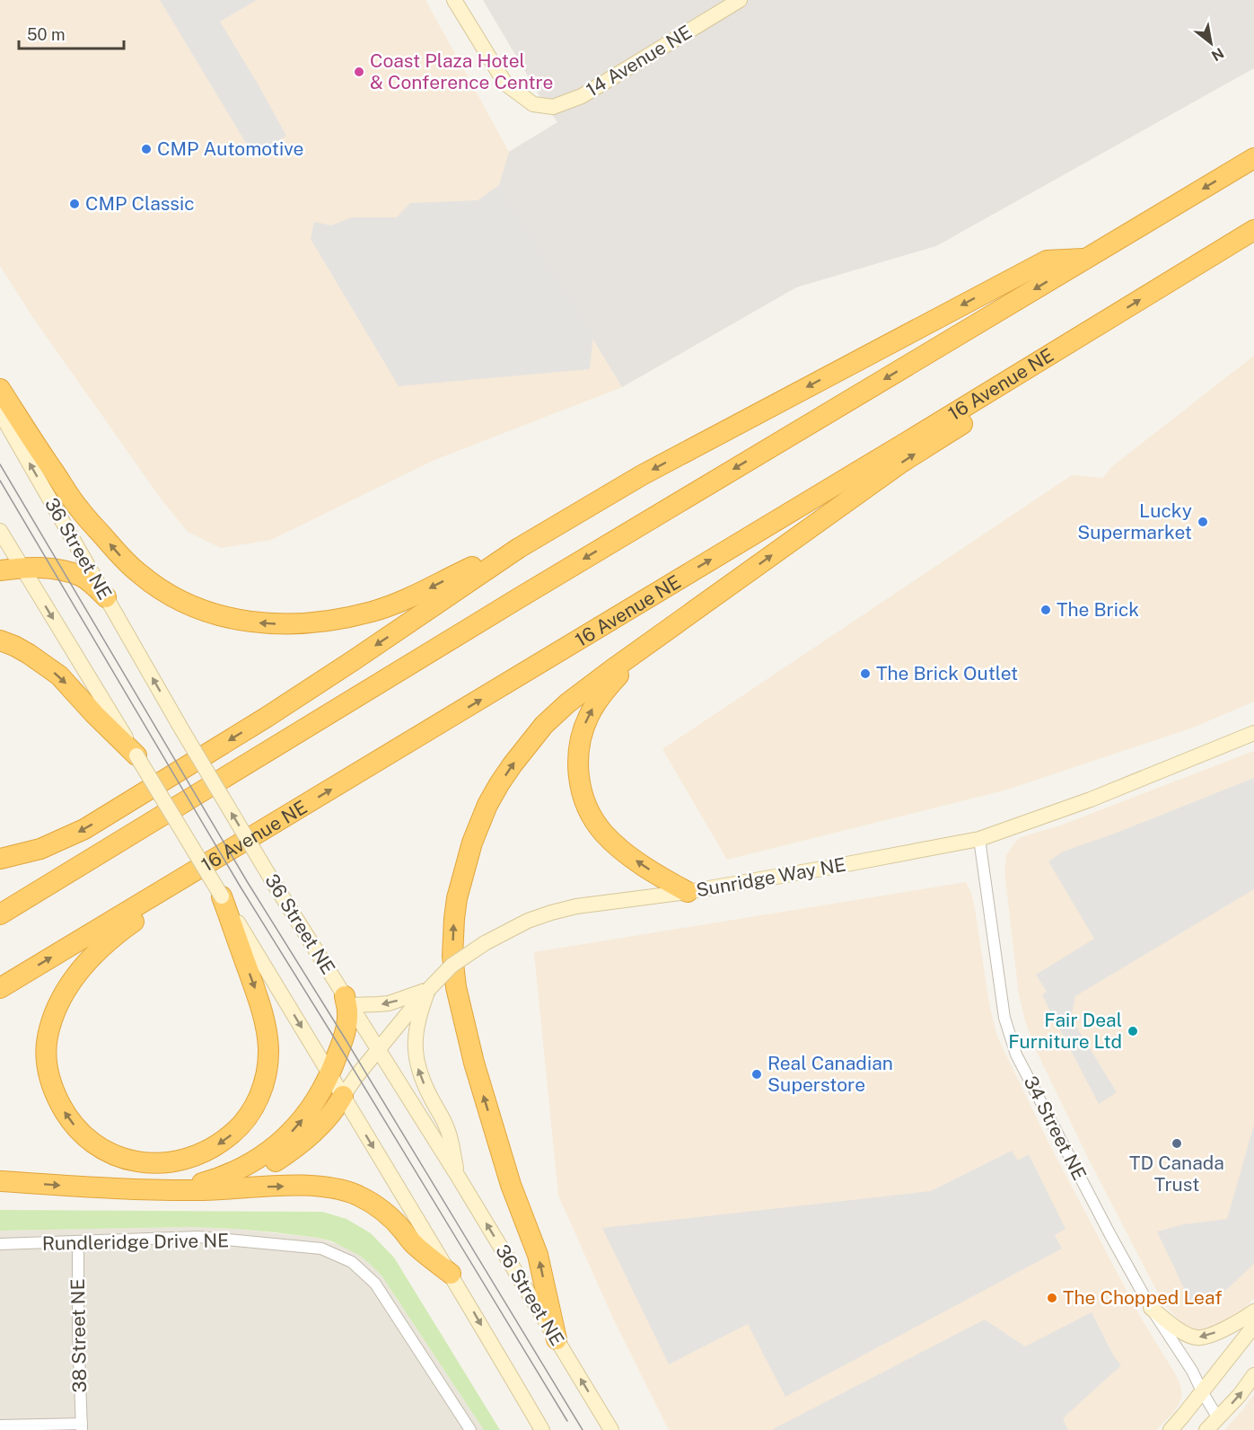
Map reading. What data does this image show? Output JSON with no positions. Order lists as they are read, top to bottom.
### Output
{
  "streets": {
    "highway": ["16 Avenue NE"],
    "main road": ["14 Avenue NE", "36 Street NE", "Sunridge Way NE"],
    "street": ["34 Street NE", "Rundleridge Drive NE", "38 Street NE"]
  },
  "crossings": [
    ["36 Street NE", "Sunridge Way NE"],
    ["Sunridge Way NE", "34 Street NE"],
    ["Rundleridge Drive NE", "38 Street NE"]
  ],
  "places": [
    "Coast Plaza Hotel & Conference Centre",
    "CMP Automotive",
    "CMP Classic",
    "Lucky Supermarket",
    "The Brick",
    "The Brick Outlet",
    "Fair Deal Furniture Ltd",
    "Real Canadian Superstore",
    "TD Canada Trust",
    "The Chopped Leaf"
  ],
  "scale_bar": "50 m",
  "north": "bottom right"
}
